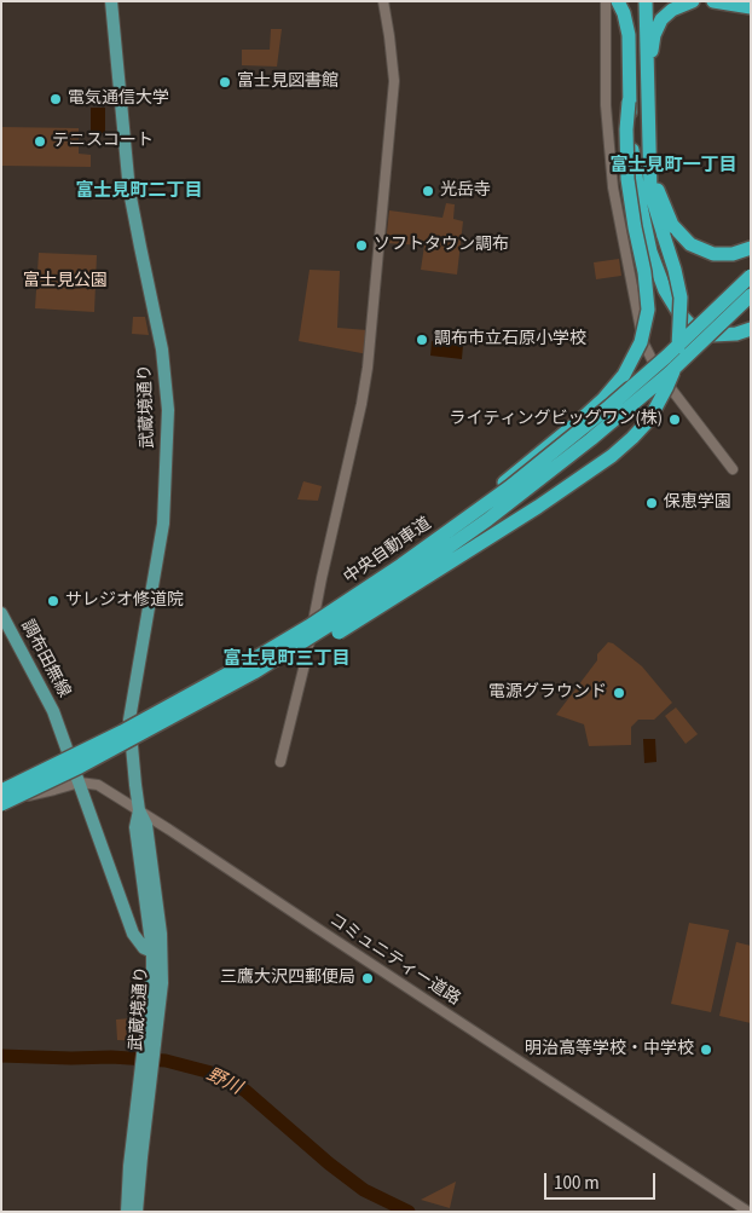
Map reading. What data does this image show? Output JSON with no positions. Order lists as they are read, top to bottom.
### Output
{
  "streets": {
    "highway": ["中央自動車道"],
    "main road": ["武蔵境通り", "調布田無線"],
    "street": ["コミュニティー道路"]
  },
  "crossings": [
    ["武蔵境通り", "調布田無線"],
    ["武蔵境通り", "コミュニティー道路"],
    ["調布田無線", "コミュニティー道路"]
  ],
  "districts": ["富士見町一丁目", "富士見町二丁目", "富士見町三丁目"],
  "water": ["野川"],
  "parks": ["富士見公園"],
  "places": [
    "富士見図書館",
    "電気通信大学",
    "テニスコート",
    "光岳寺",
    "ソフトタウン調布",
    "調布市立石原小学校",
    "ライティングビッグワン(株)",
    "保恵学園",
    "サレジオ修道院",
    "電源グラウンド",
    "三鷹大沢四郵便局",
    "明治高等学校・中学校"
  ],
  "scale_bar": "100 m"
}
